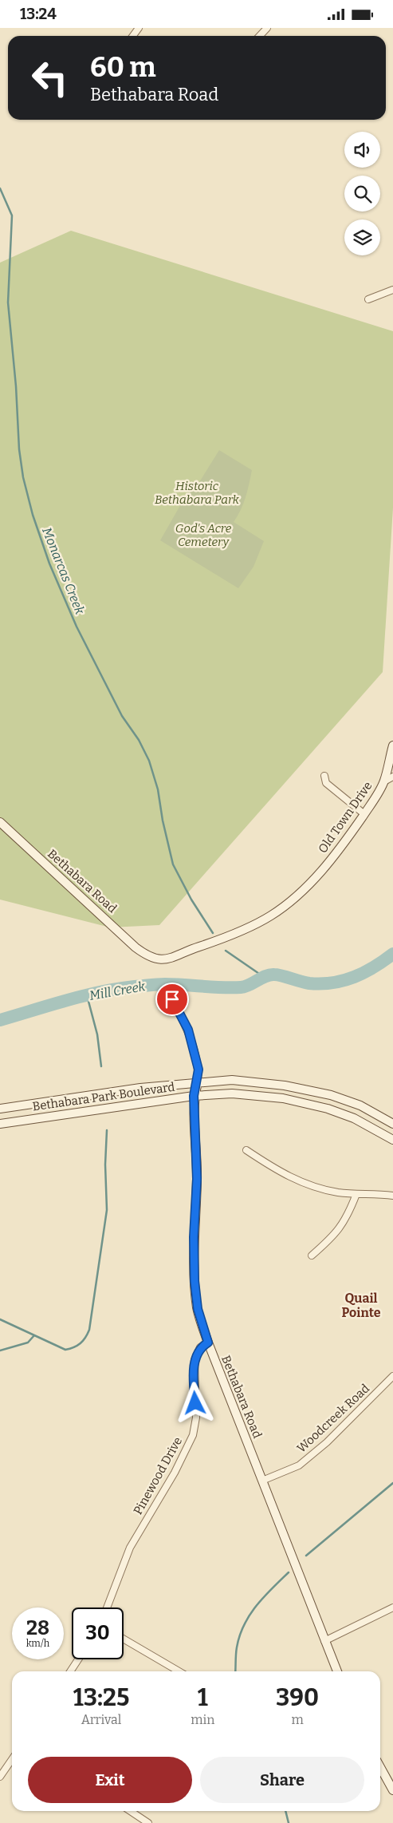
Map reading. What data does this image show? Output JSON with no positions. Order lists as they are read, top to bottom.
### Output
{
  "streets": {
    "main road": ["Old Town Drive", "Bethabara Road", "Bethabara Park Boulevard"],
    "street": ["Woodcreek Road", "Pinewood Drive"]
  },
  "crossings": [
    ["Old Town Drive", "Bethabara Road"],
    ["Bethabara Road", "Bethabara Park Boulevard"],
    ["Bethabara Road", "Woodcreek Road"],
    ["Bethabara Road", "Pinewood Drive"]
  ],
  "districts": ["Quail Pointe"],
  "water": ["Monarcas Creek", "Mill Creek"],
  "parks": ["Historic Bethabara Park", "God's Acre Cemetery"],
  "page": {
    "status": "13:24",
    "turn": ["60 m", "Bethabara Road"],
    "speed": "28 km/h",
    "limit": "30",
    "eta": [
      "13:25",
      "Arrival",
      "1",
      "min",
      "390",
      "m"
    ],
    "buttons": ["Exit", "Share"]
  }
}
